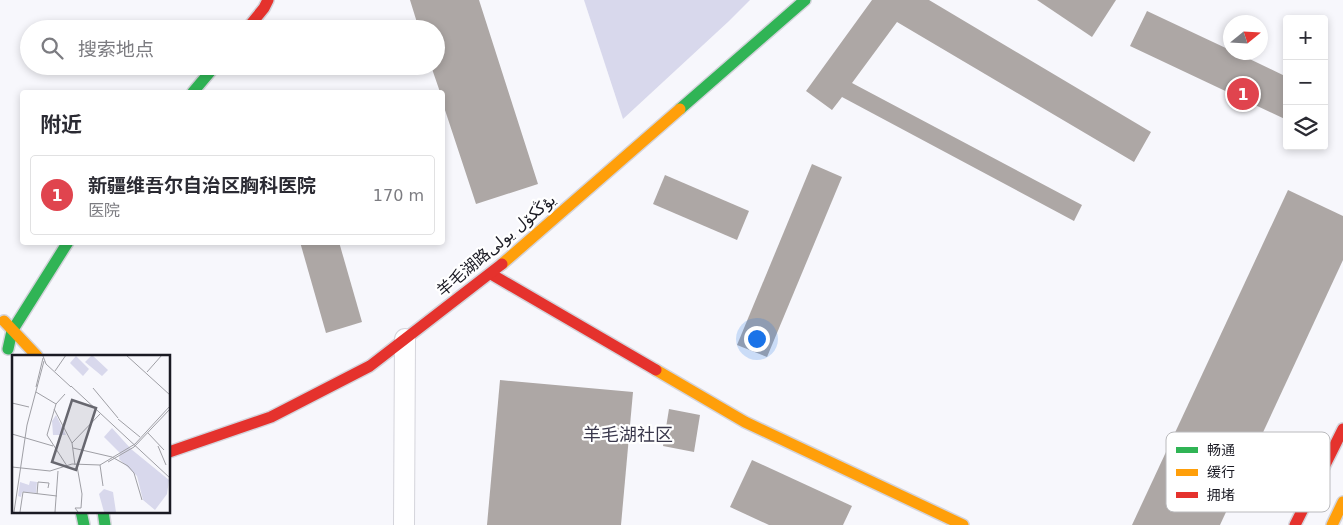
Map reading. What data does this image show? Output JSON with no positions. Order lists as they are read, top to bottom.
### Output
{
  "streets": {
    "street": ["羊毛湖路يۇڭكۆل يولى"]
  },
  "districts": ["羊毛湖社区"],
  "legend": ["畅通", "缓行", "拥堵"],
  "north": "right",
  "page": {
    "map_buttons": ["+", "−"],
    "search": "搜索地点",
    "pins": "1",
    "heading": "附近",
    "list": [
      {
        "mark": "1",
        "name": "新疆维吾尔自治区胸科医院",
        "note": "医院",
        "value": "170 m"
      }
    ]
  }
}
